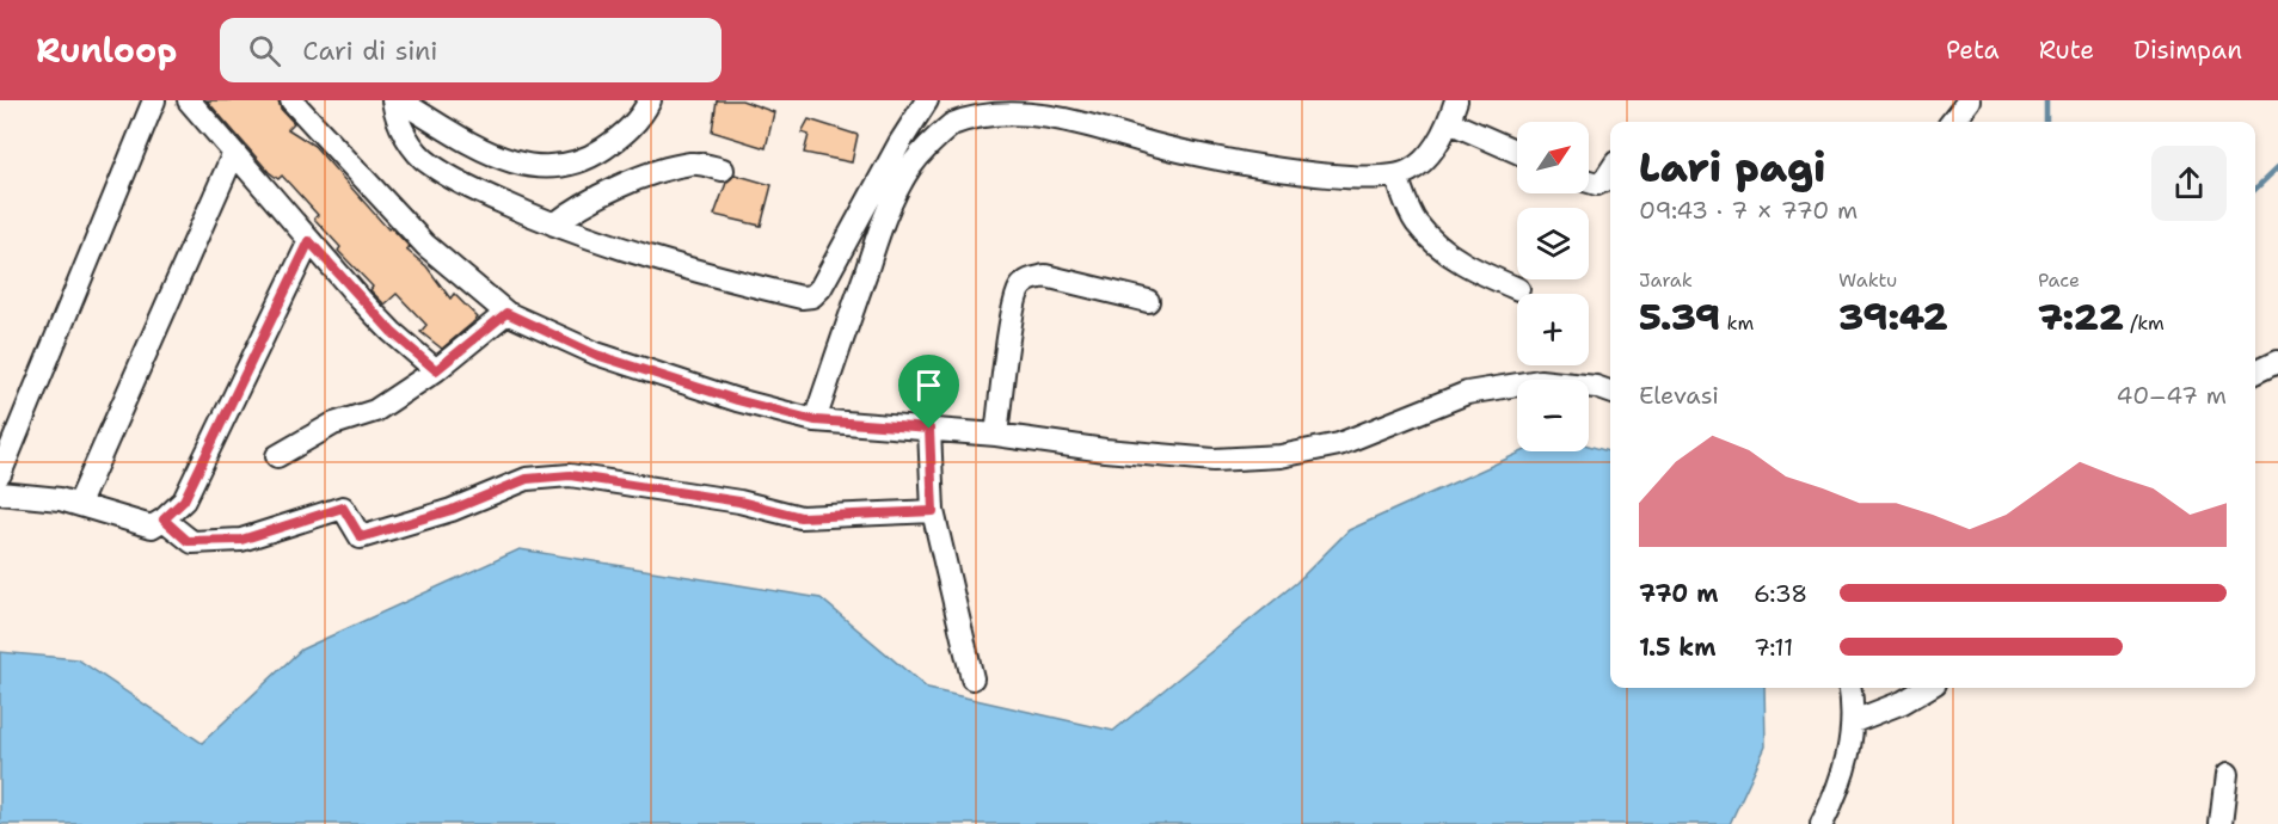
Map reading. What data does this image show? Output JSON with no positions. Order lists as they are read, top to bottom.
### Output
{
  "north": "top right",
  "page": {
    "header": "Runloop",
    "search": "Cari di sini",
    "nav": ["Peta", "Rute", "Disimpan"],
    "map_buttons": ["+", "−"],
    "heading": ["Lari pagi", "09:43 · 7 × 770 m"],
    "stats": [
      ["Jarak", "5.39 km"],
      ["Waktu", "39:42"],
      ["Pace", "7:22 /km"]
    ],
    "chart": ["Elevasi", "40–47 m"],
    "list": [
      {
        "name": "770 m",
        "note": "6:38"
      },
      {
        "name": "1.5 km",
        "note": "7:11"
      }
    ]
  }
}
